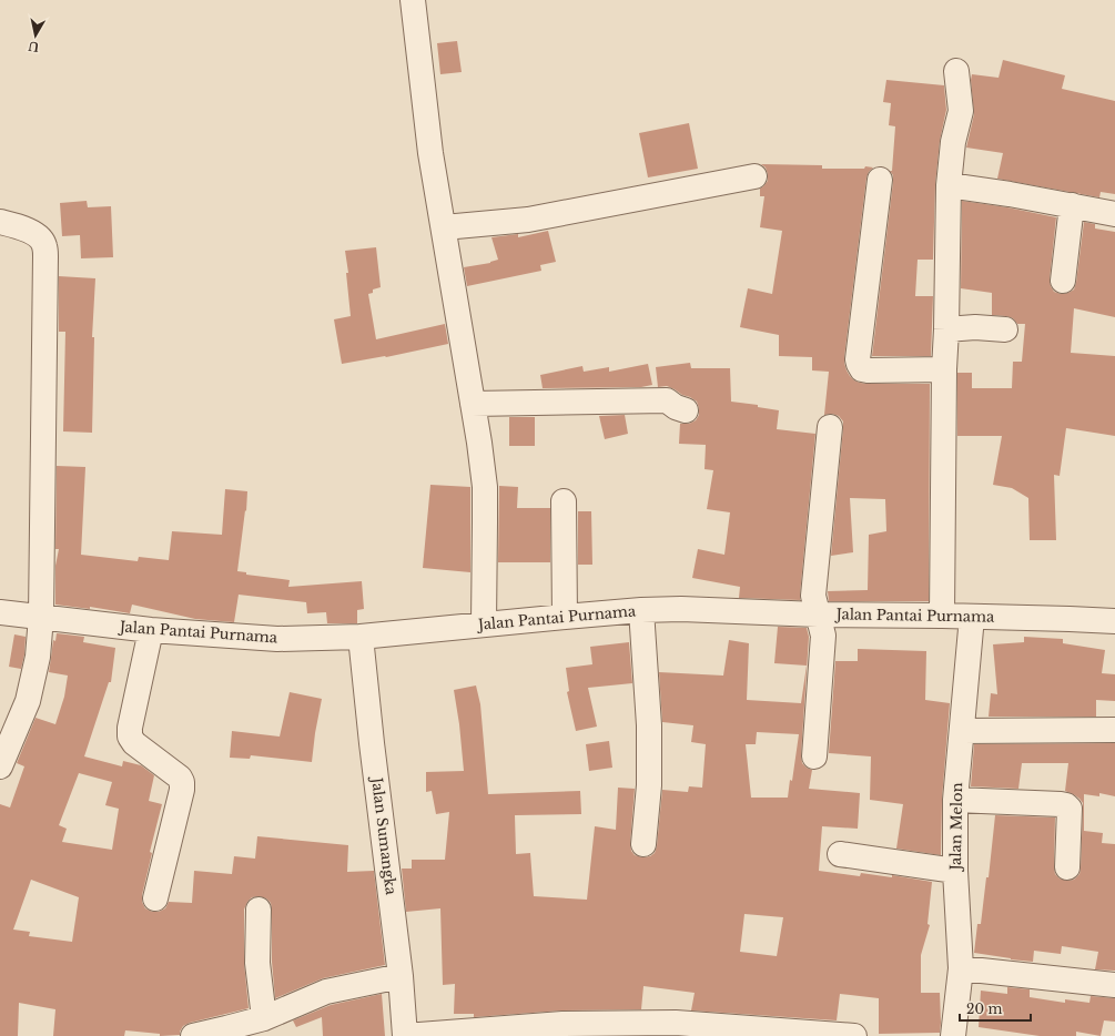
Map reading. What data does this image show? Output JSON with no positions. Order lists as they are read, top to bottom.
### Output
{
  "streets": {
    "street": ["Jalan Pantai Purnama", "Jalan Melon", "Jalan Sumangka"]
  },
  "crossings": [
    ["Jalan Pantai Purnama", "Jalan Melon"],
    ["Jalan Pantai Purnama", "Jalan Sumangka"]
  ],
  "scale_bar": "20 m",
  "north": "bottom"
}
